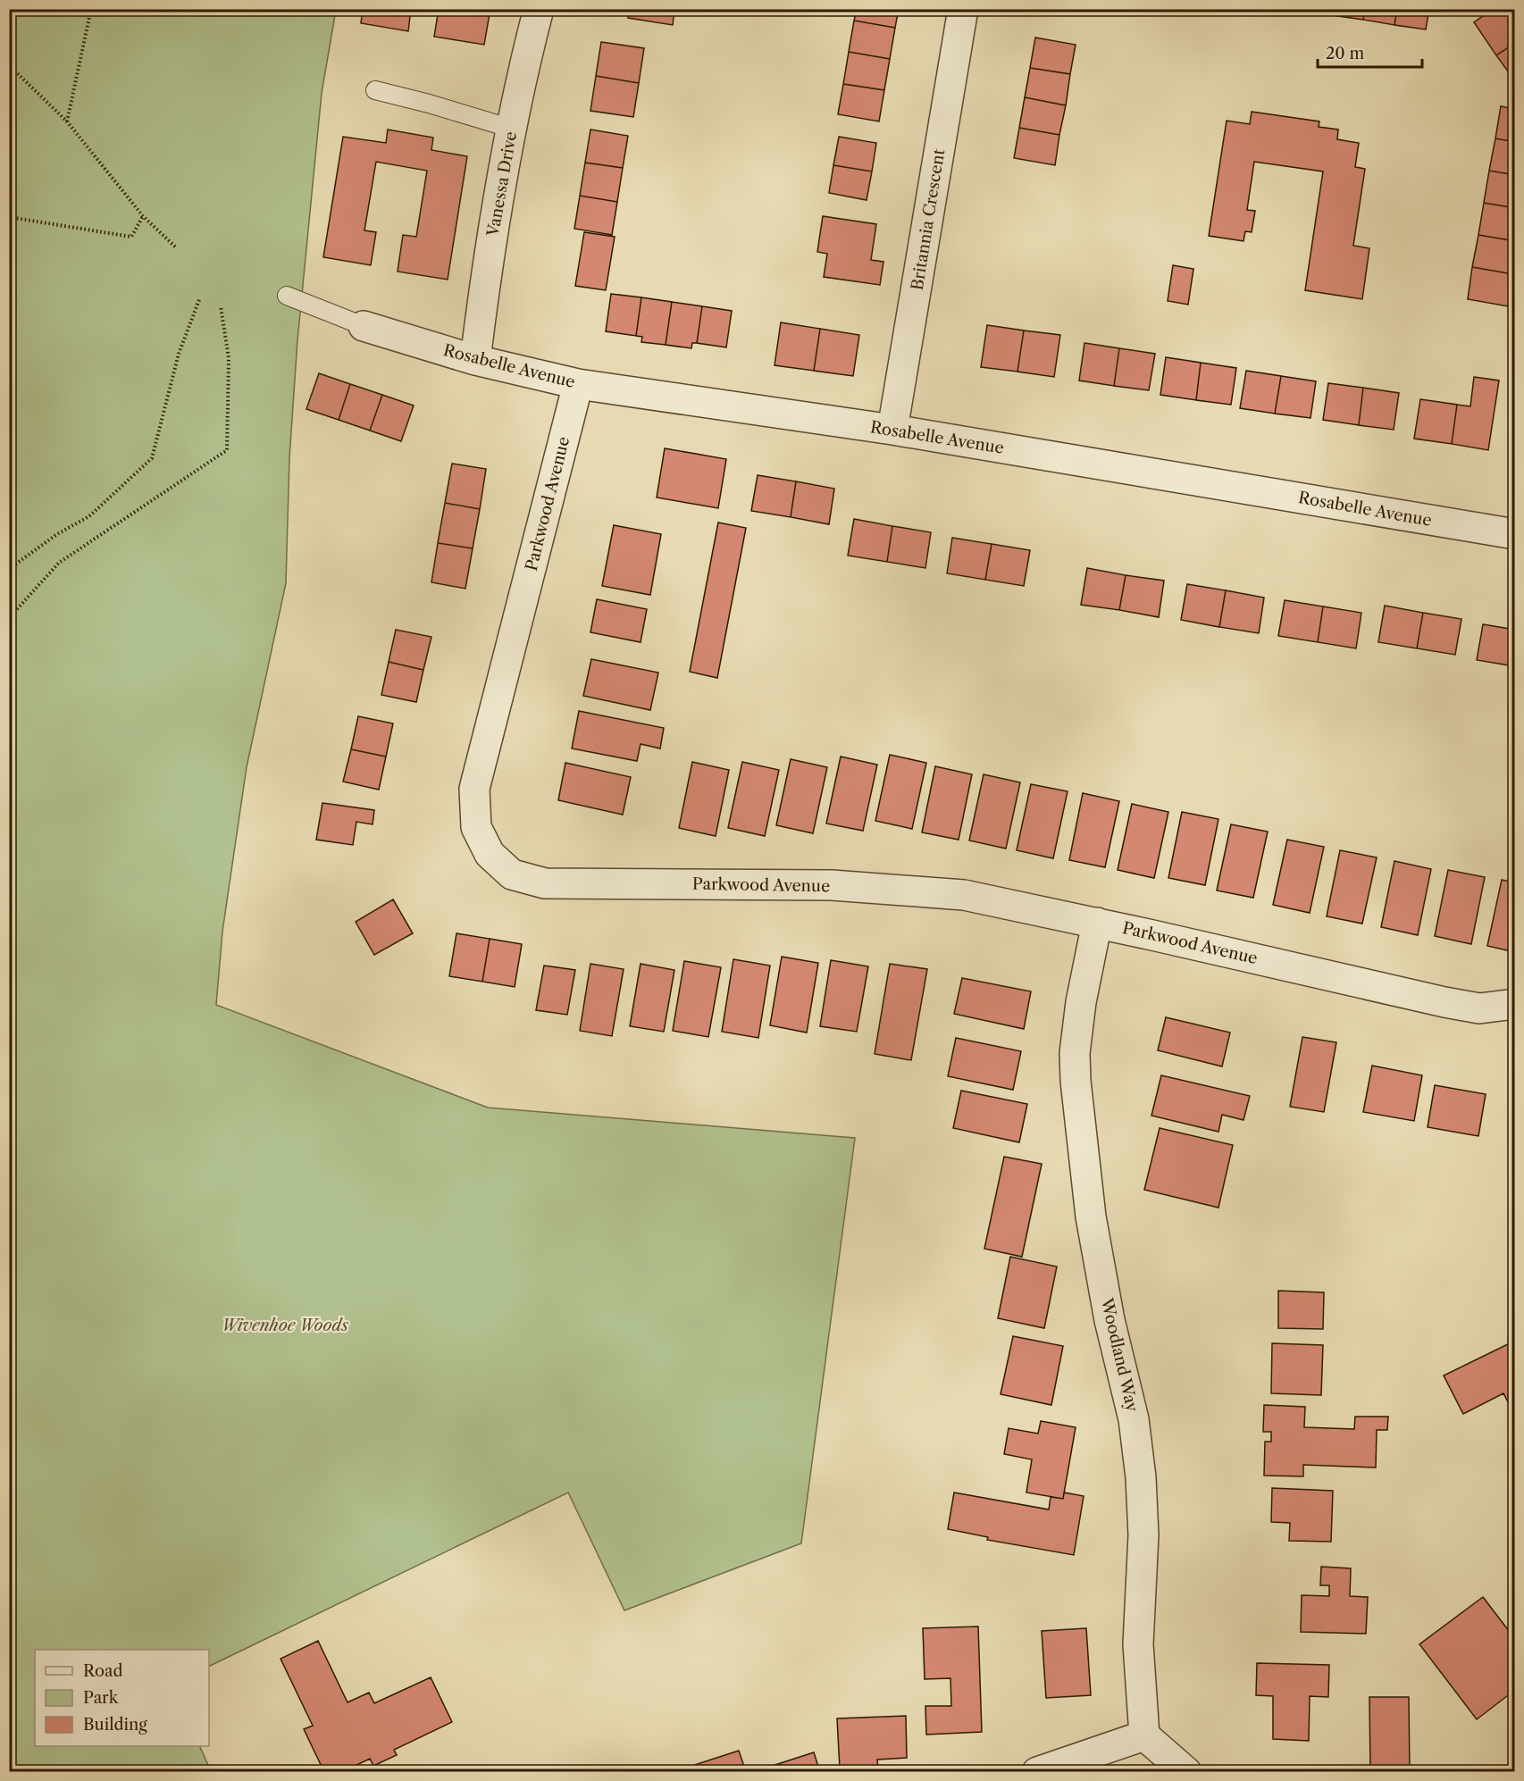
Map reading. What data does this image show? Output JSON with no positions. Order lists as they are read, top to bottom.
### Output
{
  "streets": {
    "street": [
      "Vanessa Drive",
      "Britannia Crescent",
      "Rosabelle Avenue",
      "Parkwood Avenue",
      "Woodland Way"
    ]
  },
  "crossings": [
    ["Vanessa Drive", "Rosabelle Avenue"],
    ["Britannia Crescent", "Rosabelle Avenue"],
    ["Rosabelle Avenue", "Parkwood Avenue"],
    ["Parkwood Avenue", "Woodland Way"]
  ],
  "parks": ["Wivenhoe Woods"],
  "legend": ["Road", "Park", "Building"],
  "scale_bar": "20 m"
}
